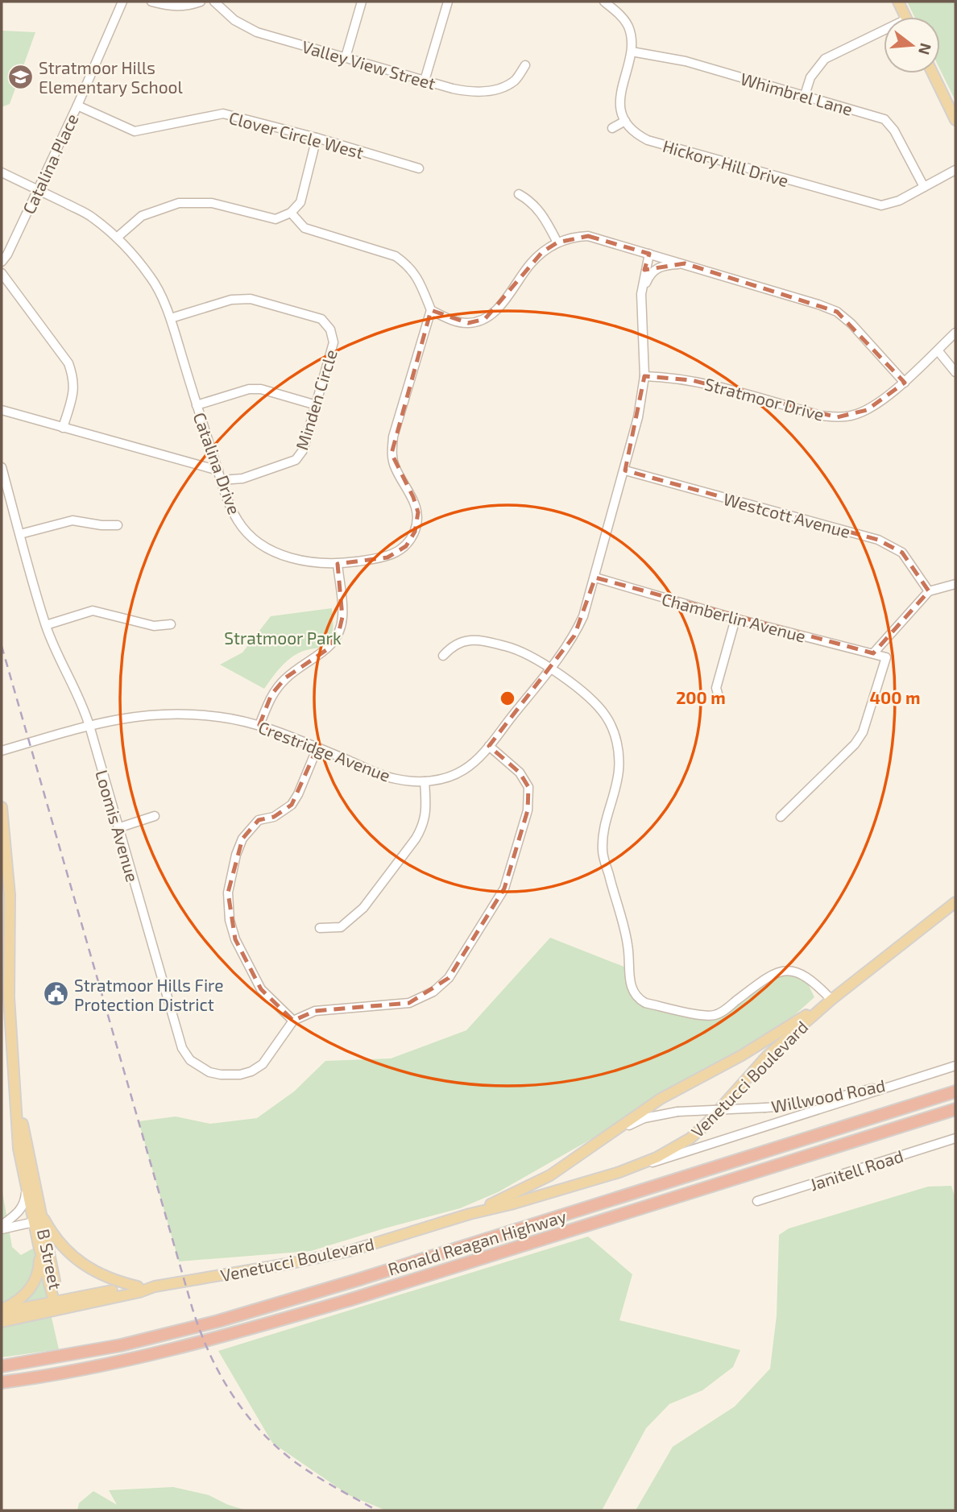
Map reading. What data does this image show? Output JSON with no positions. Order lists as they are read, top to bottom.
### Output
{
  "streets": {
    "highway": ["Ronald Reagan Highway"],
    "main road": ["Venetucci Boulevard", "B Street"],
    "street": [
      "Valley View Street",
      "Whimbrel Lane",
      "Clover Circle West",
      "Hickory Hill Drive",
      "Catalina Place",
      "Stratmoor Drive",
      "Minden Circle",
      "Catalina Drive",
      "Westcott Avenue",
      "Chamberlin Avenue",
      "Crestridge Avenue",
      "Loomis Avenue",
      "Willwood Road",
      "Janitell Road"
    ]
  },
  "crossings": [
    ["Whimbrel Lane", "Hickory Hill Drive"],
    ["Clover Circle West", "Catalina Place"],
    ["Catalina Place", "Catalina Drive"],
    ["Stratmoor Drive", "Crestridge Avenue"],
    ["Minden Circle", "Catalina Drive"],
    ["Westcott Avenue", "Crestridge Avenue"],
    ["Chamberlin Avenue", "Crestridge Avenue"],
    ["Crestridge Avenue", "Loomis Avenue"],
    ["Venetucci Boulevard", "Willwood Road"],
    ["Venetucci Boulevard", "B Street"]
  ],
  "parks": ["Stratmoor Park"],
  "places": {
    "school or university": ["Stratmoor Hills Elementary School"],
    "public building": ["Stratmoor Hills Fire Protection District"]
  },
  "north": "right",
  "rings": ["200 m", "400 m"]
}
